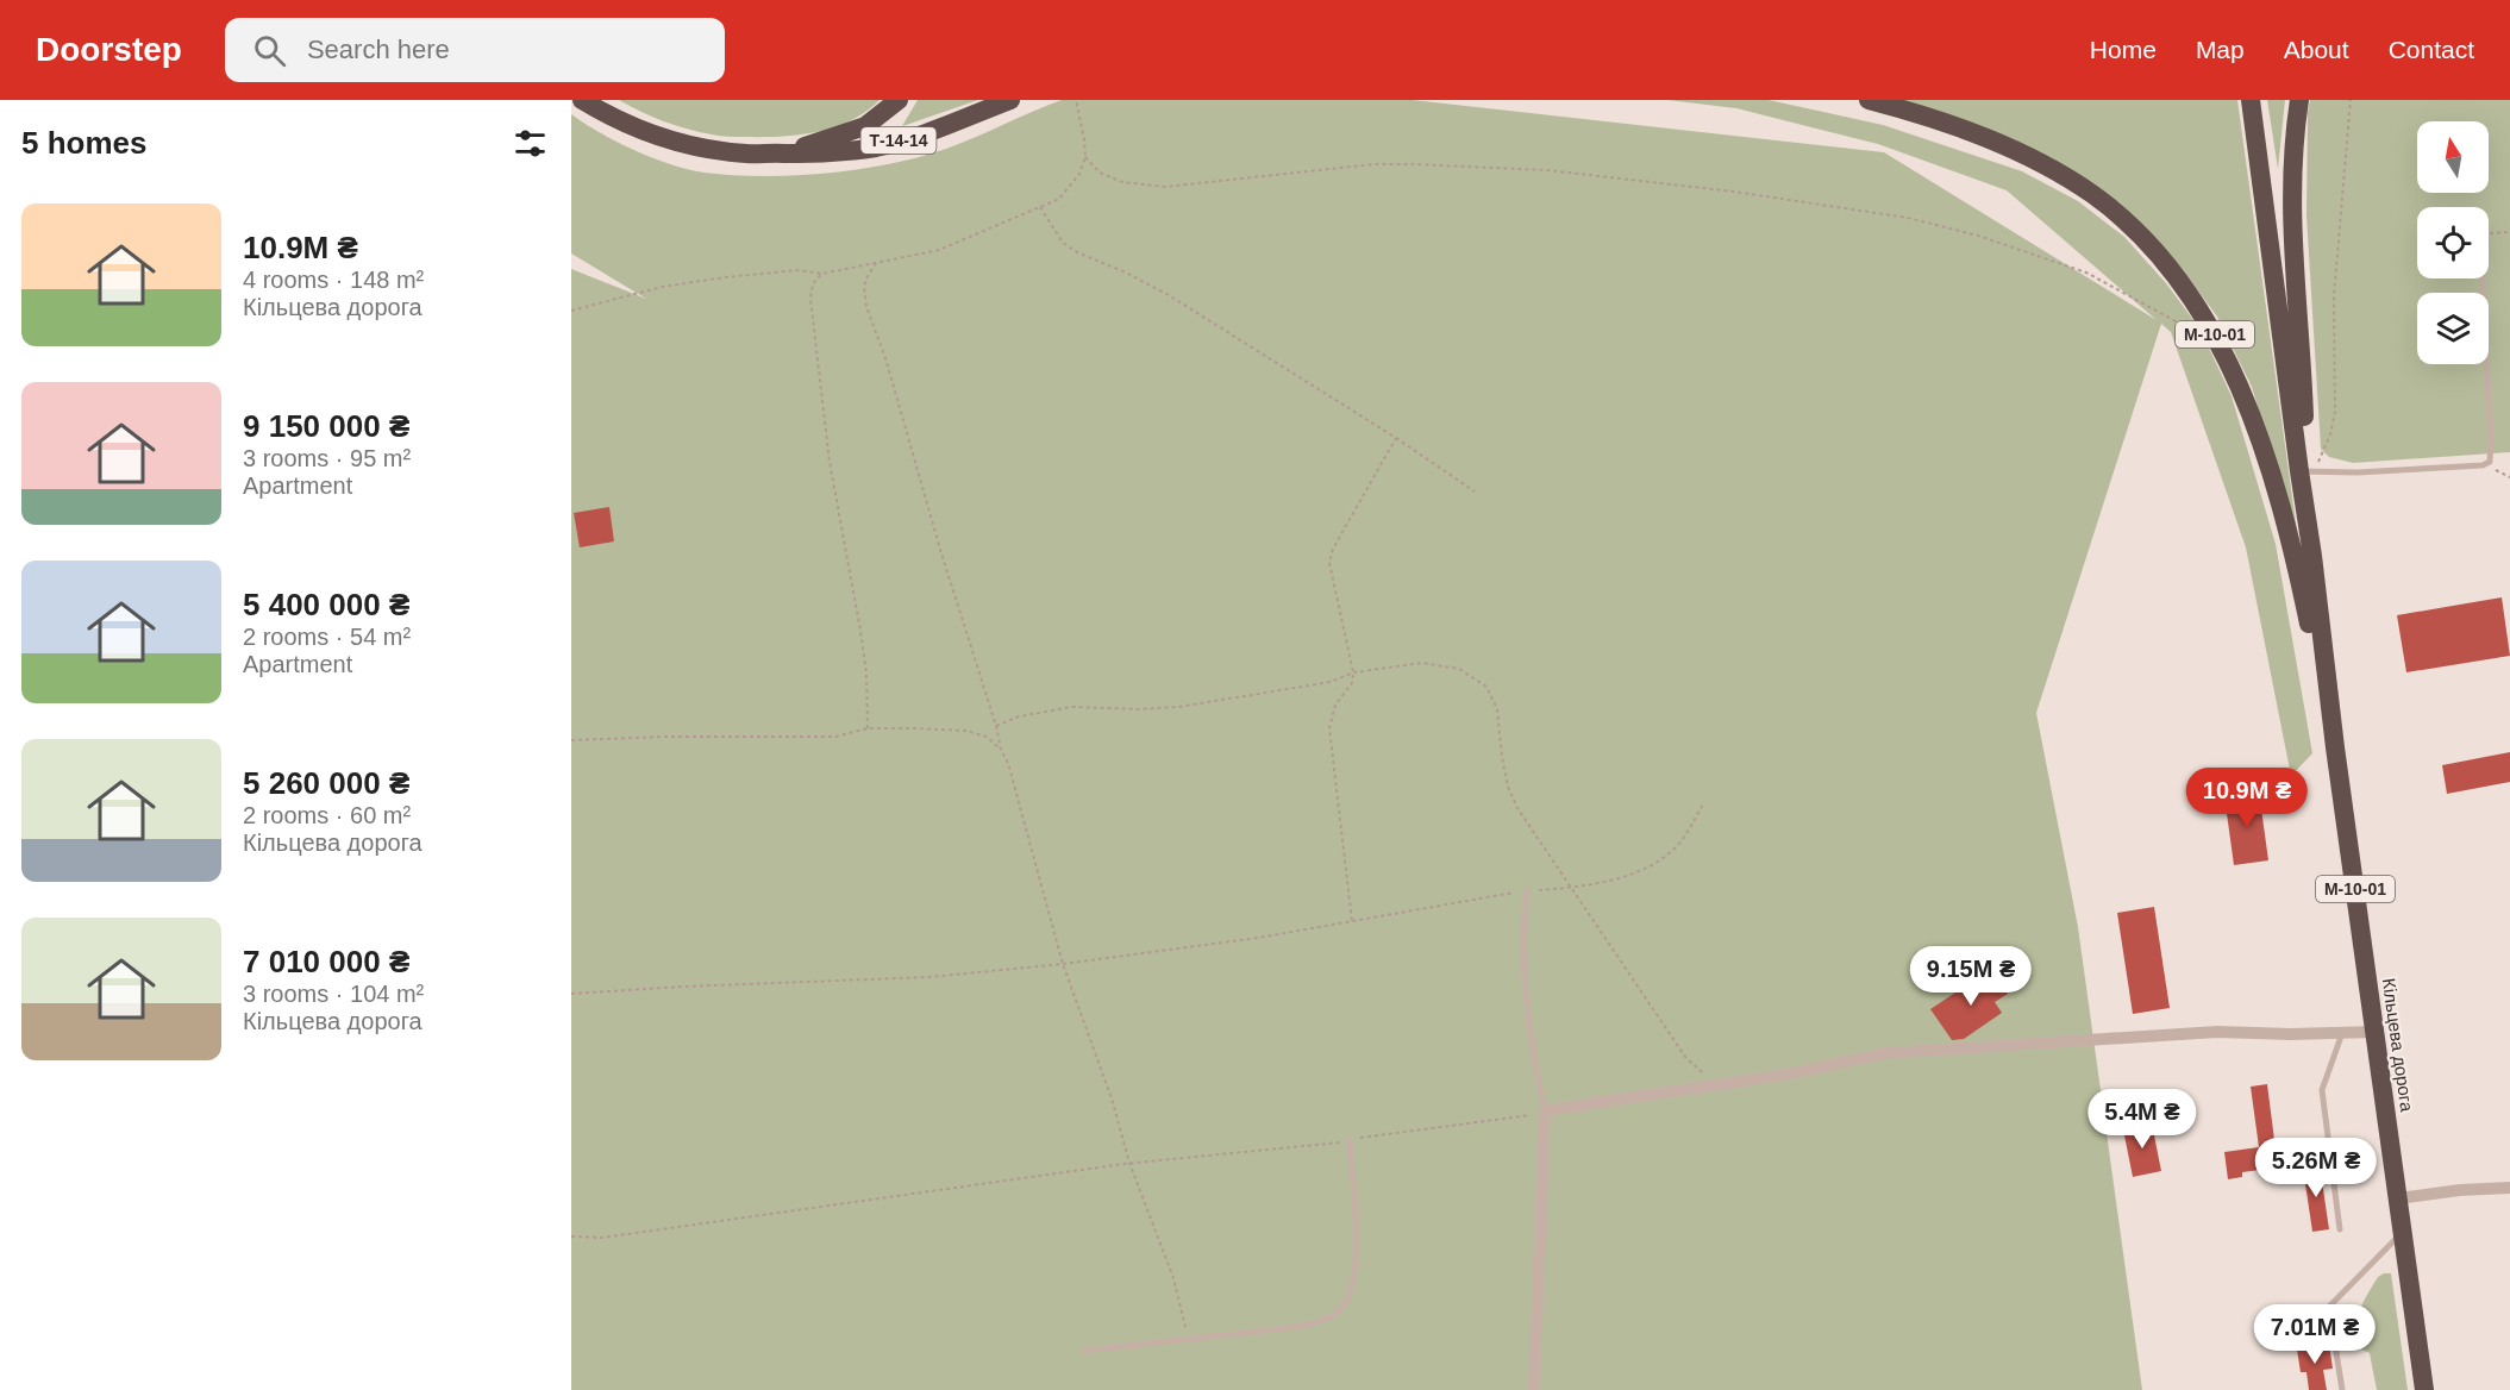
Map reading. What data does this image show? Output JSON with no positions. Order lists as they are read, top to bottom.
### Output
{
  "streets": {
    "highway": ["Т-14-14", "М-10-01", "Кільцева дорога"]
  },
  "crossings": [
    ["М-10-01", "Кільцева дорога"]
  ],
  "north": "top",
  "page": {
    "header": "Doorstep",
    "search": "Search here",
    "nav": [
      "Home",
      "Map",
      "About",
      "Contact"
    ],
    "heading": "5 homes",
    "list": [
      {
        "name": "10.9M ₴",
        "note": "4 rooms · 148 m² · Кільцева дорога"
      },
      {
        "name": "9 150 000 ₴",
        "note": "3 rooms · 95 m² · Apartment"
      },
      {
        "name": "5 400 000 ₴",
        "note": "2 rooms · 54 m² · Apartment"
      },
      {
        "name": "5 260 000 ₴",
        "note": "2 rooms · 60 m² · Кільцева дорога"
      },
      {
        "name": "7 010 000 ₴",
        "note": "3 rooms · 104 m² · Кільцева дорога"
      }
    ],
    "price": [
      "10.9M ₴",
      "9.15M ₴",
      "5.4M ₴",
      "5.26M ₴",
      "7.01M ₴"
    ]
  }
}
